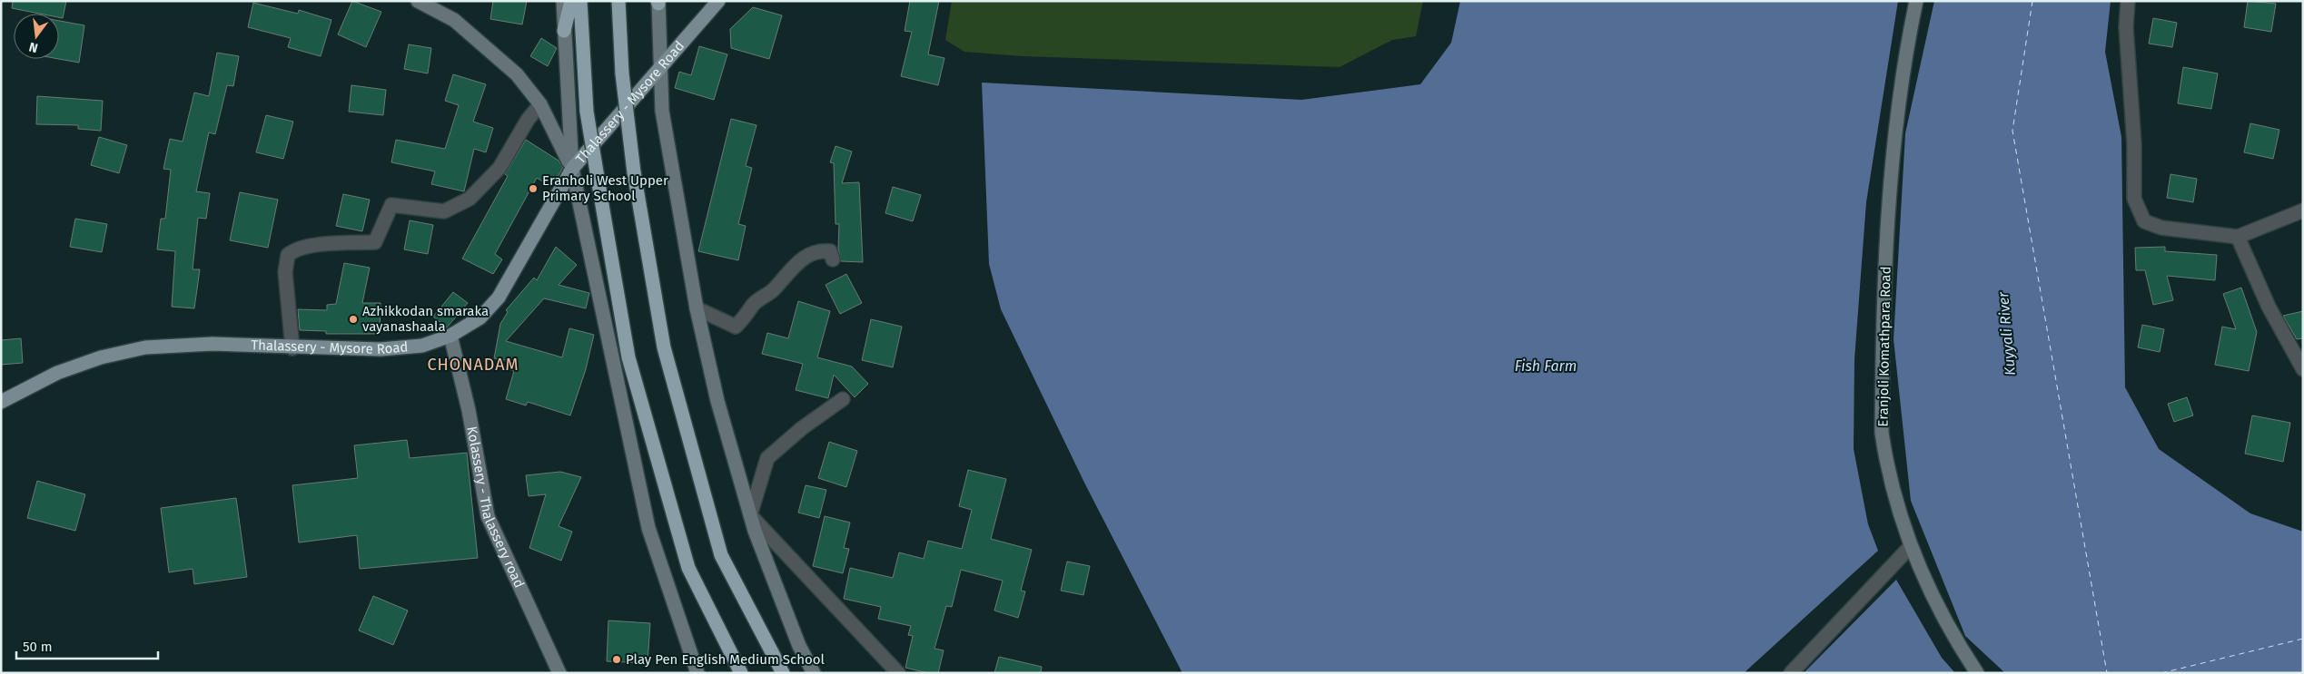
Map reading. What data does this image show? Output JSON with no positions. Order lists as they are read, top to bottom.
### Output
{
  "streets": {
    "main road": ["Thalassery - Mysore Road"],
    "street": ["Eranjoli Komathpara Road", "Kolassery - Thalassery road"]
  },
  "crossings": [
    ["Thalassery - Mysore Road", "Kolassery - Thalassery road"]
  ],
  "districts": ["CHONADAM"],
  "water": ["Kuyyali River", "Fish Farm"],
  "places": ["Eranholi West Upper Primary School", "Azhikkodan smaraka vayanashaala", "Play Pen English Medium School"],
  "scale_bar": "50 m",
  "north": "bottom"
}
